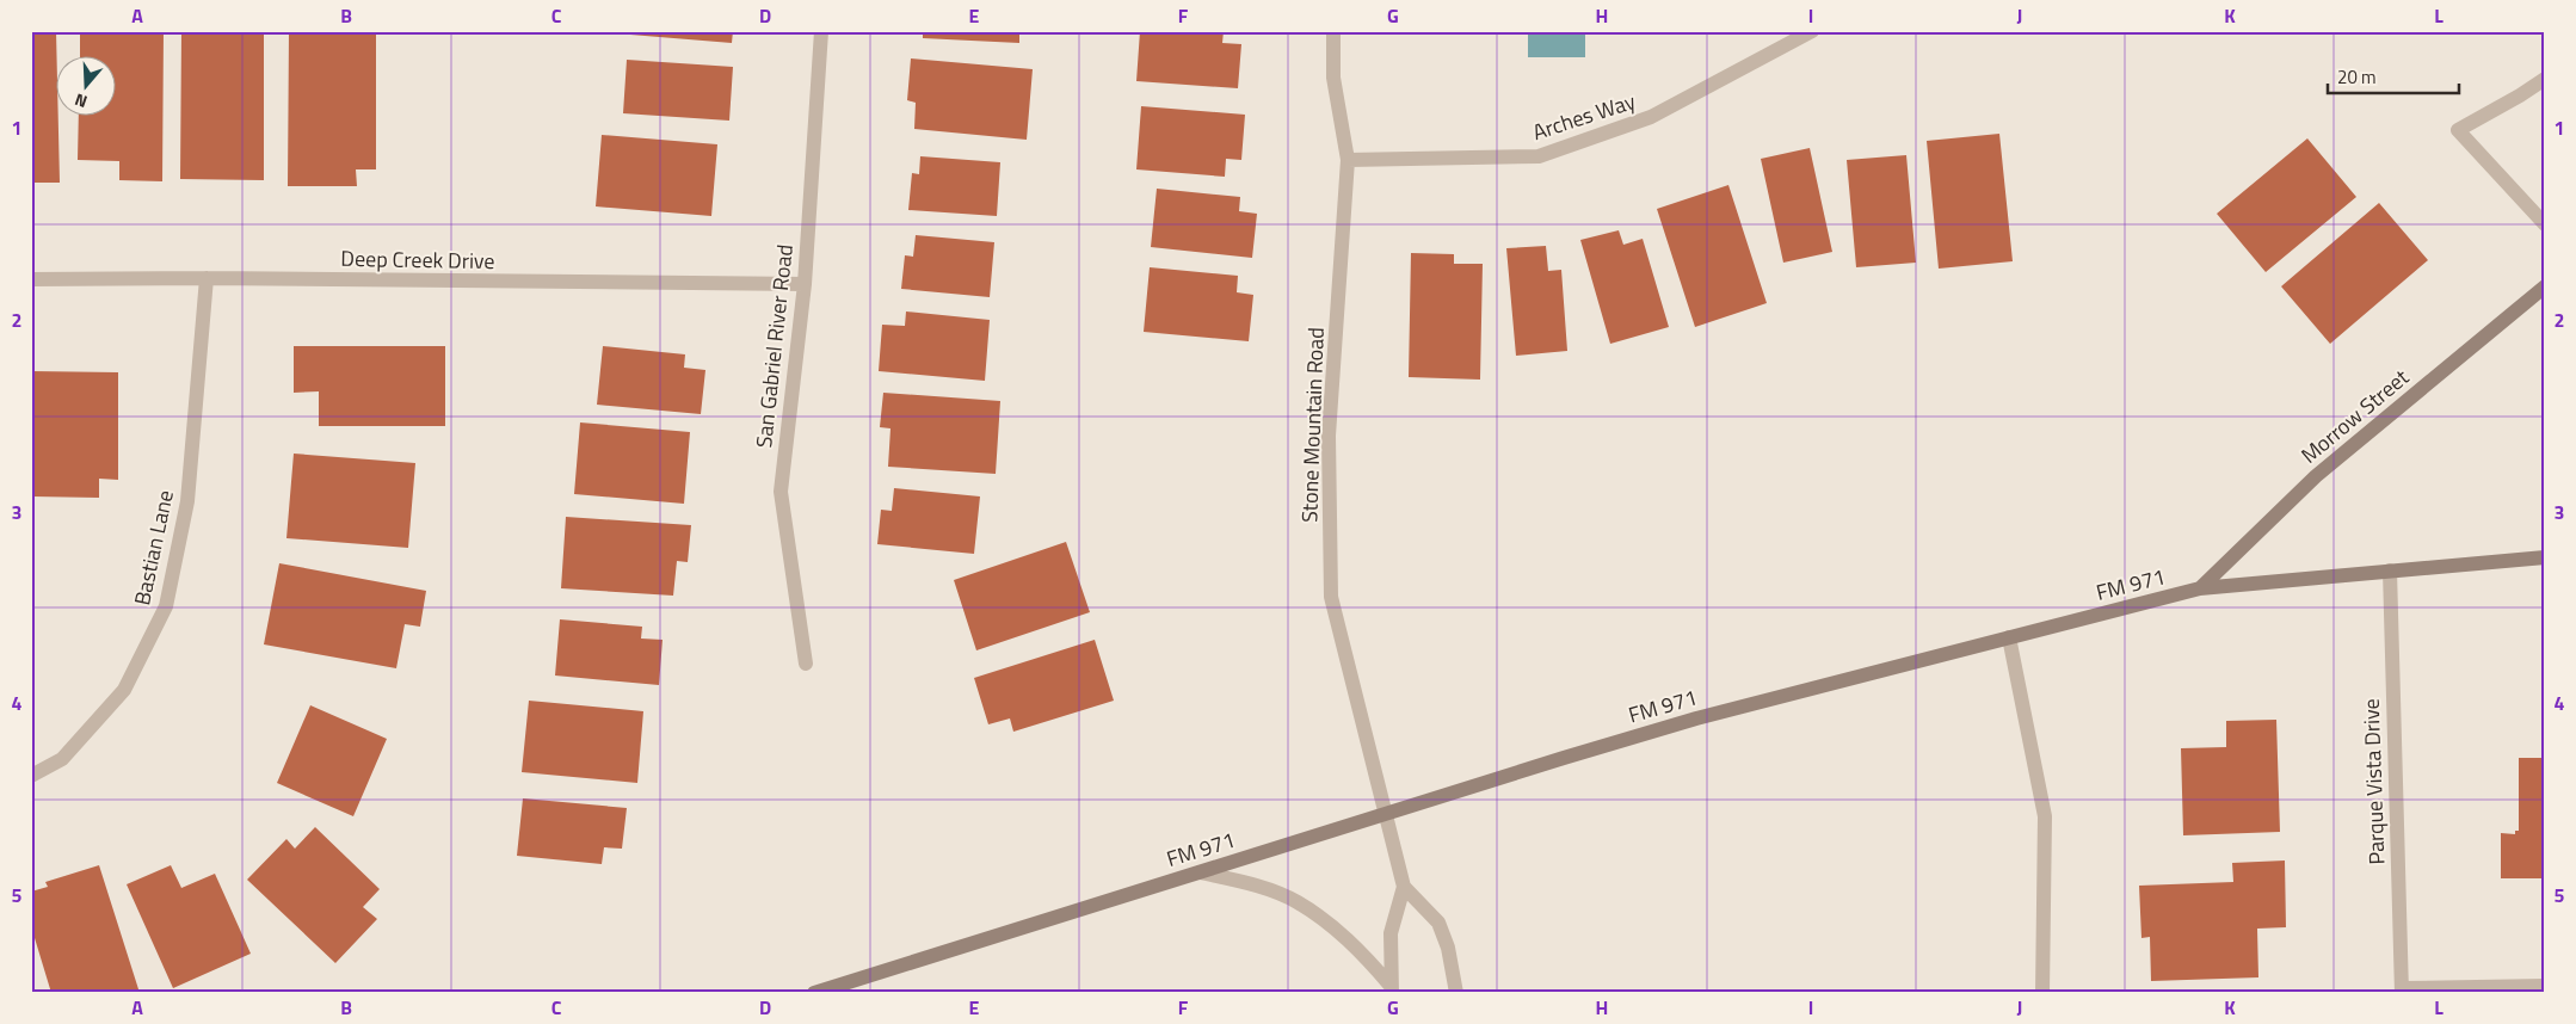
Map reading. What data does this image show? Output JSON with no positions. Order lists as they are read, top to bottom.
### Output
{
  "streets": {
    "main road": ["Morrow Street", "FM 971"],
    "street": [
      "Arches Way",
      "Deep Creek Drive",
      "San Gabriel River Road",
      "Stone Mountain Road",
      "Bastian Lane",
      "Parque Vista Drive"
    ]
  },
  "crossings": [
    ["Arches Way", "Stone Mountain Road"],
    ["Deep Creek Drive", "San Gabriel River Road"],
    ["Deep Creek Drive", "Bastian Lane"],
    ["Morrow Street", "FM 971"],
    ["Stone Mountain Road", "FM 971"],
    ["FM 971", "Parque Vista Drive"]
  ],
  "scale_bar": "20 m",
  "north": "bottom",
  "grid": {
    "columns": [
      "A",
      "B",
      "C",
      "D",
      "E",
      "F",
      "G",
      "H",
      "I",
      "J",
      "K",
      "L"
    ],
    "rows": [
      "1",
      "2",
      "3",
      "4",
      "5"
    ]
  }
}
